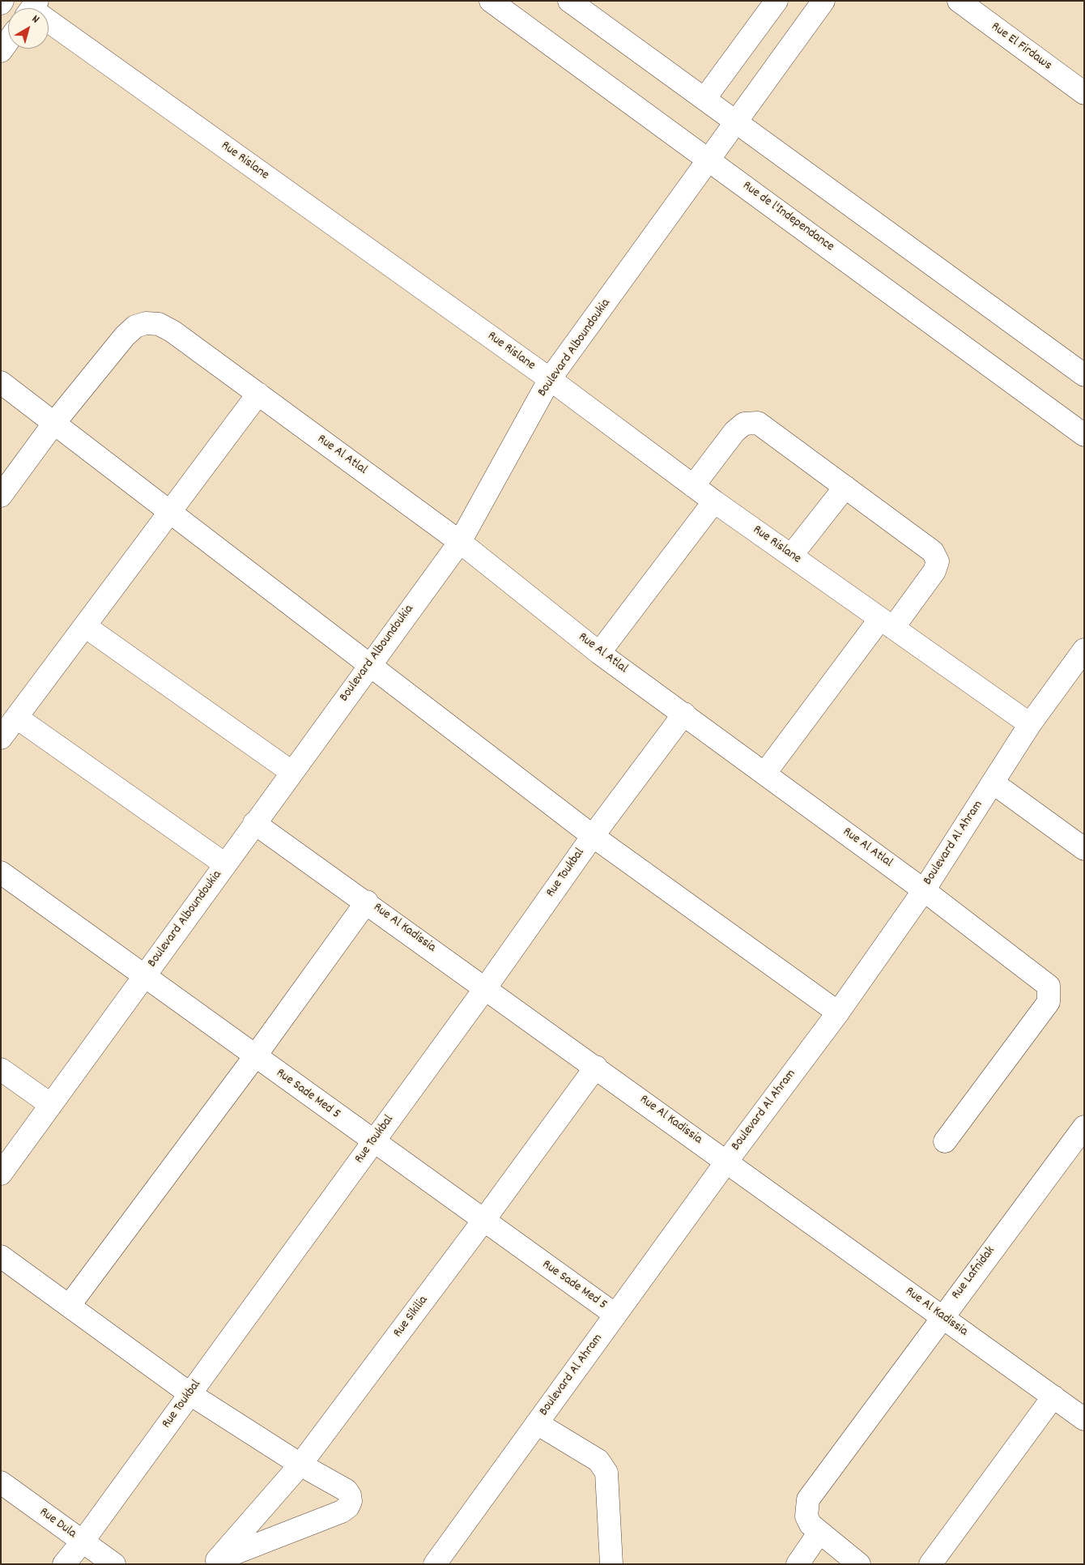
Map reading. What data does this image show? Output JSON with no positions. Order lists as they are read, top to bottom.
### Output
{
  "streets": {
    "street": [
      "Rue El Firdaws",
      "Rue Rislane",
      "Rue de l'Independance",
      "Boulevard Alboundoukia",
      "Rue Al Atlal",
      "Boulevard Al Ahram",
      "Rue Toukbal",
      "Rue Al Kadissia",
      "Rue Sade Med 5",
      "Rue Lafnidak",
      "Rue Sikilia",
      "Rue Dula"
    ]
  },
  "crossings": [
    ["Rue Rislane", "Boulevard Alboundoukia"],
    ["Rue Rislane", "Boulevard Al Ahram"],
    ["Rue de l'Independance", "Boulevard Alboundoukia"],
    ["Boulevard Alboundoukia", "Rue Al Atlal"],
    ["Boulevard Alboundoukia", "Rue Al Kadissia"],
    ["Boulevard Alboundoukia", "Rue Sade Med 5"],
    ["Rue Al Atlal", "Boulevard Al Ahram"],
    ["Rue Al Atlal", "Rue Toukbal"],
    ["Boulevard Al Ahram", "Rue Al Kadissia"],
    ["Boulevard Al Ahram", "Rue Sade Med 5"],
    ["Rue Toukbal", "Rue Al Kadissia"],
    ["Rue Toukbal", "Rue Sade Med 5"],
    ["Rue Toukbal", "Rue Dula"],
    ["Rue Al Kadissia", "Rue Lafnidak"],
    ["Rue Al Kadissia", "Rue Sikilia"],
    ["Rue Sade Med 5", "Rue Sikilia"]
  ],
  "north": "top right"
}
